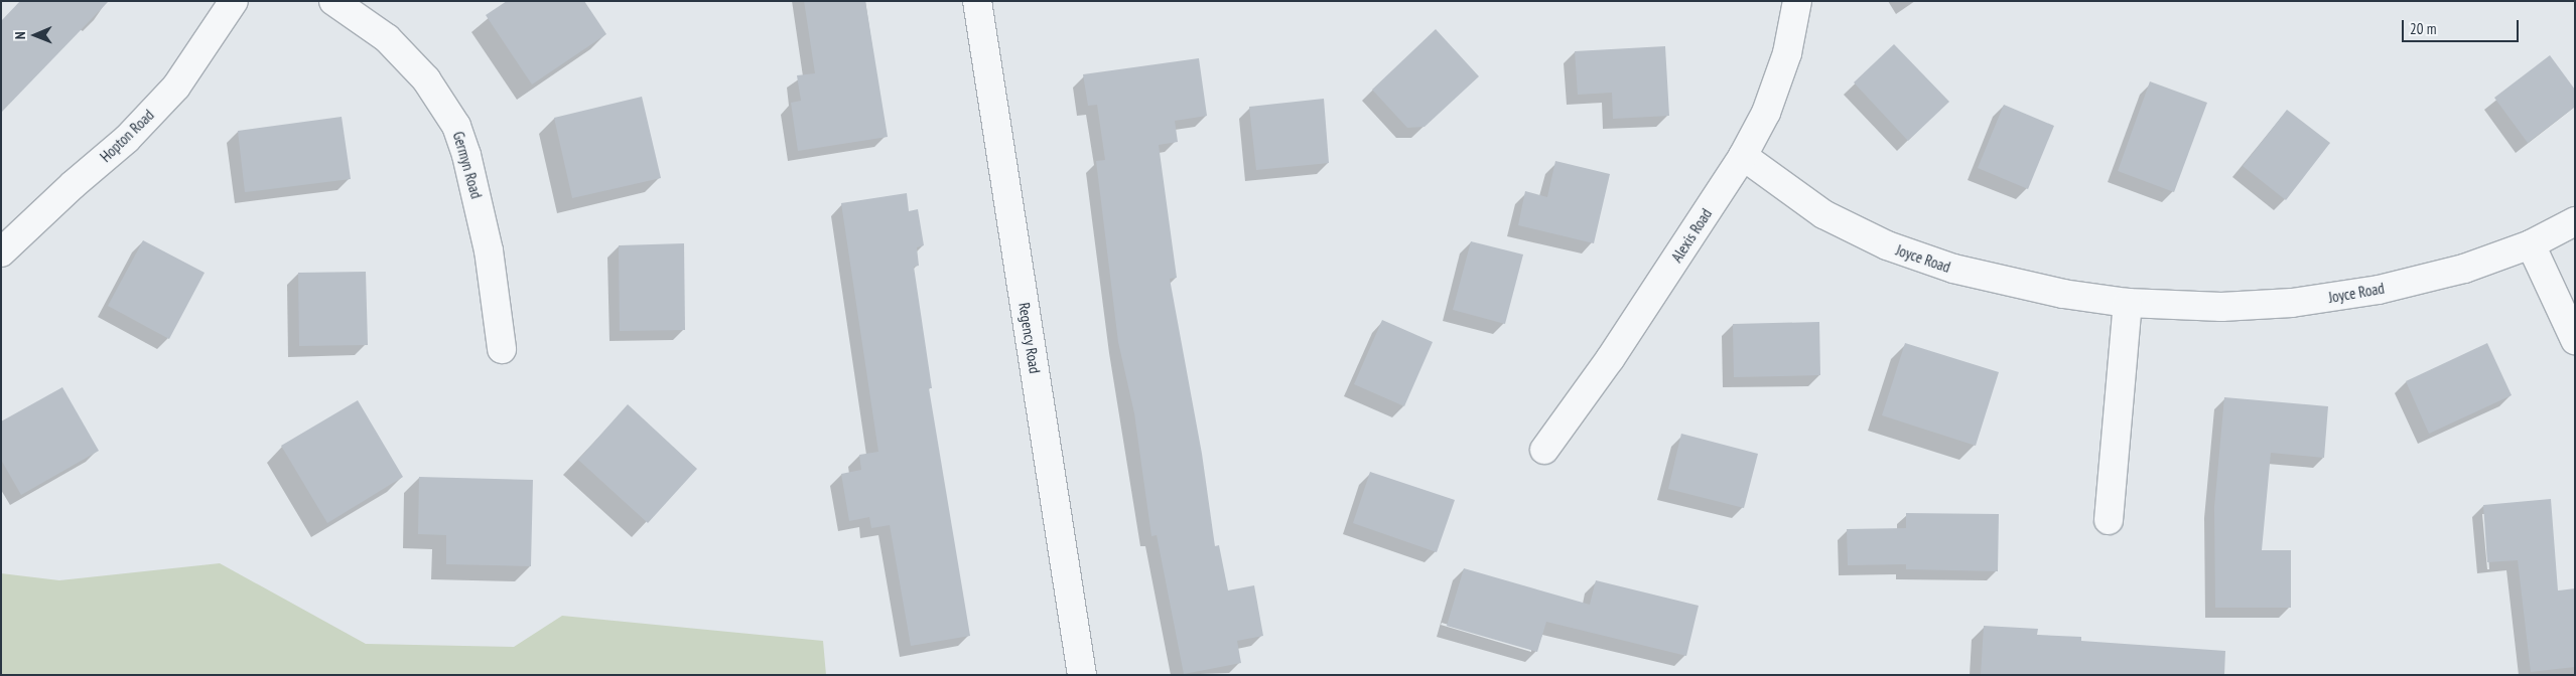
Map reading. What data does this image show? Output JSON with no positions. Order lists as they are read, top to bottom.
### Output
{
  "streets": {
    "street": [
      "Hopton Road",
      "Germyn Road",
      "Alexis Road",
      "Joyce Road",
      "Regency Road"
    ]
  },
  "crossings": [
    ["Alexis Road", "Joyce Road"]
  ],
  "scale_bar": "20 m",
  "north": "left"
}
